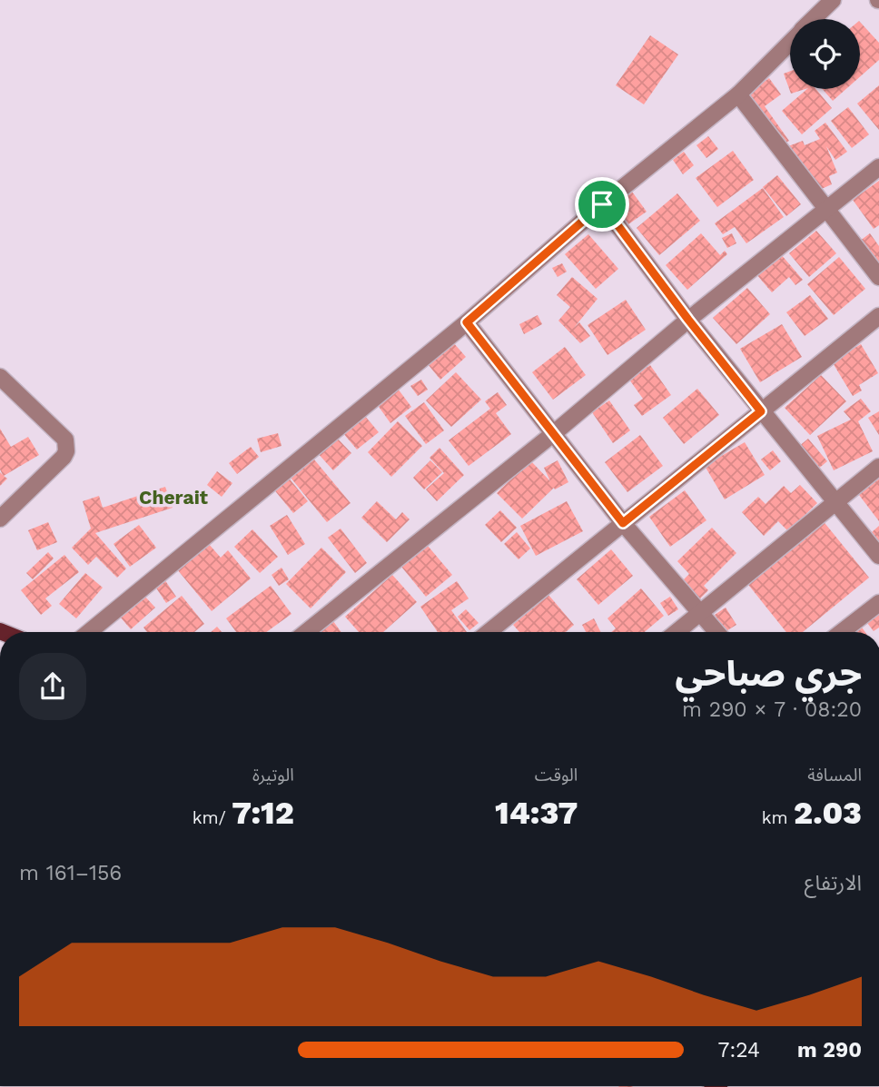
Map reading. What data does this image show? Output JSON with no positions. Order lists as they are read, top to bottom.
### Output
{
  "districts": ["Cherait"],
  "page": {
    "heading": ["جري صباحي", "08:20 · 7 × 290 m"],
    "stats": [
      ["المسافة", "2.03 km"],
      ["الوقت", "14:37"],
      ["الوتيرة", "7:12 /km"]
    ],
    "chart": ["الارتفاع", "156–161 m"],
    "list": [
      {
        "name": "290 m",
        "note": "7:24"
      }
    ]
  }
}
